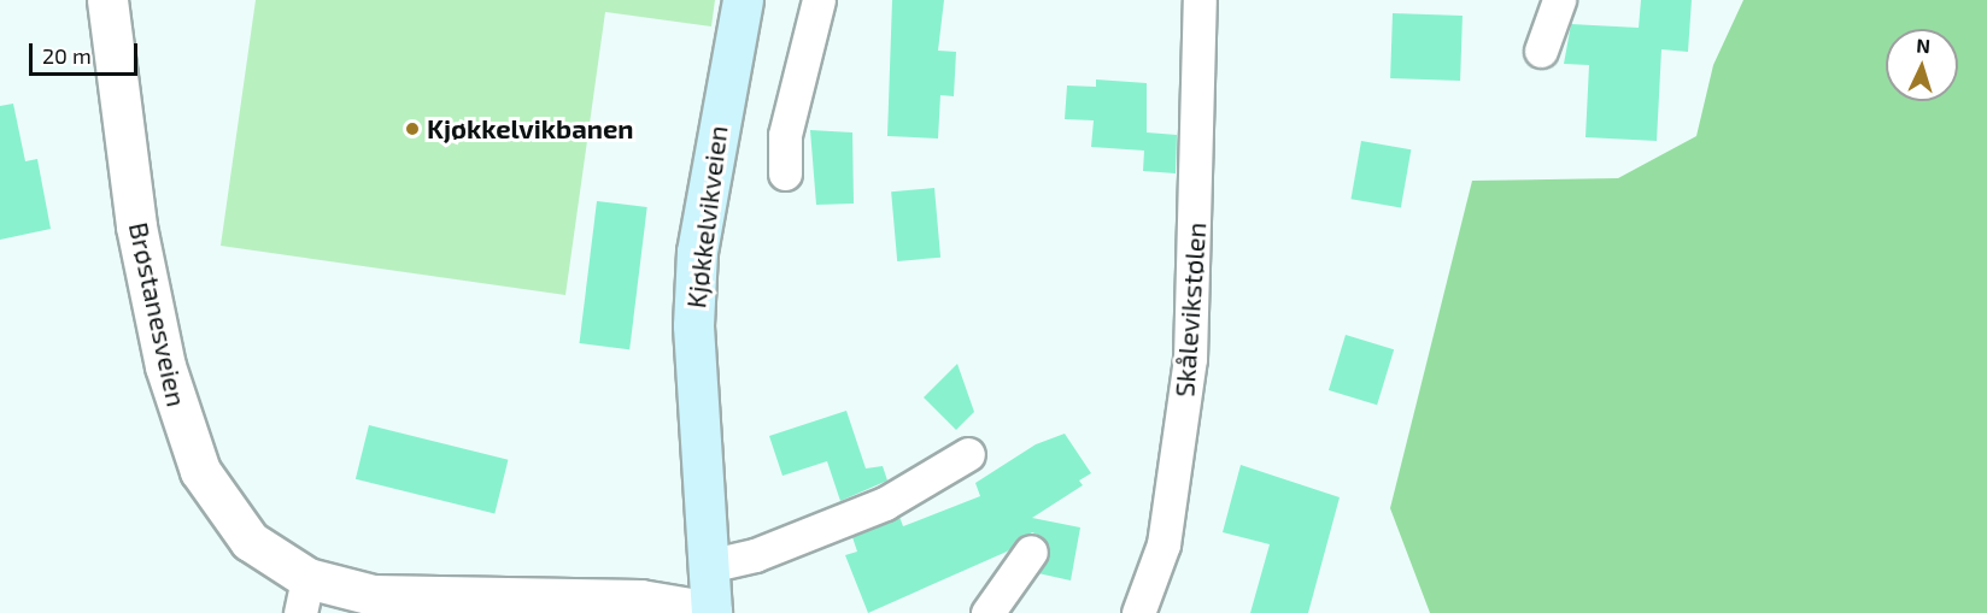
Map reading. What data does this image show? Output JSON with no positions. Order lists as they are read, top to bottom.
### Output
{
  "streets": {
    "main road": ["Kjøkkelvikveien"],
    "street": ["Skålevikstølen", "Brøstanesveien"]
  },
  "crossings": [
    ["Kjøkkelvikveien", "Brøstanesveien"]
  ],
  "places": ["Kjøkkelvikbanen"],
  "scale_bar": "20 m",
  "north": "top"
}
